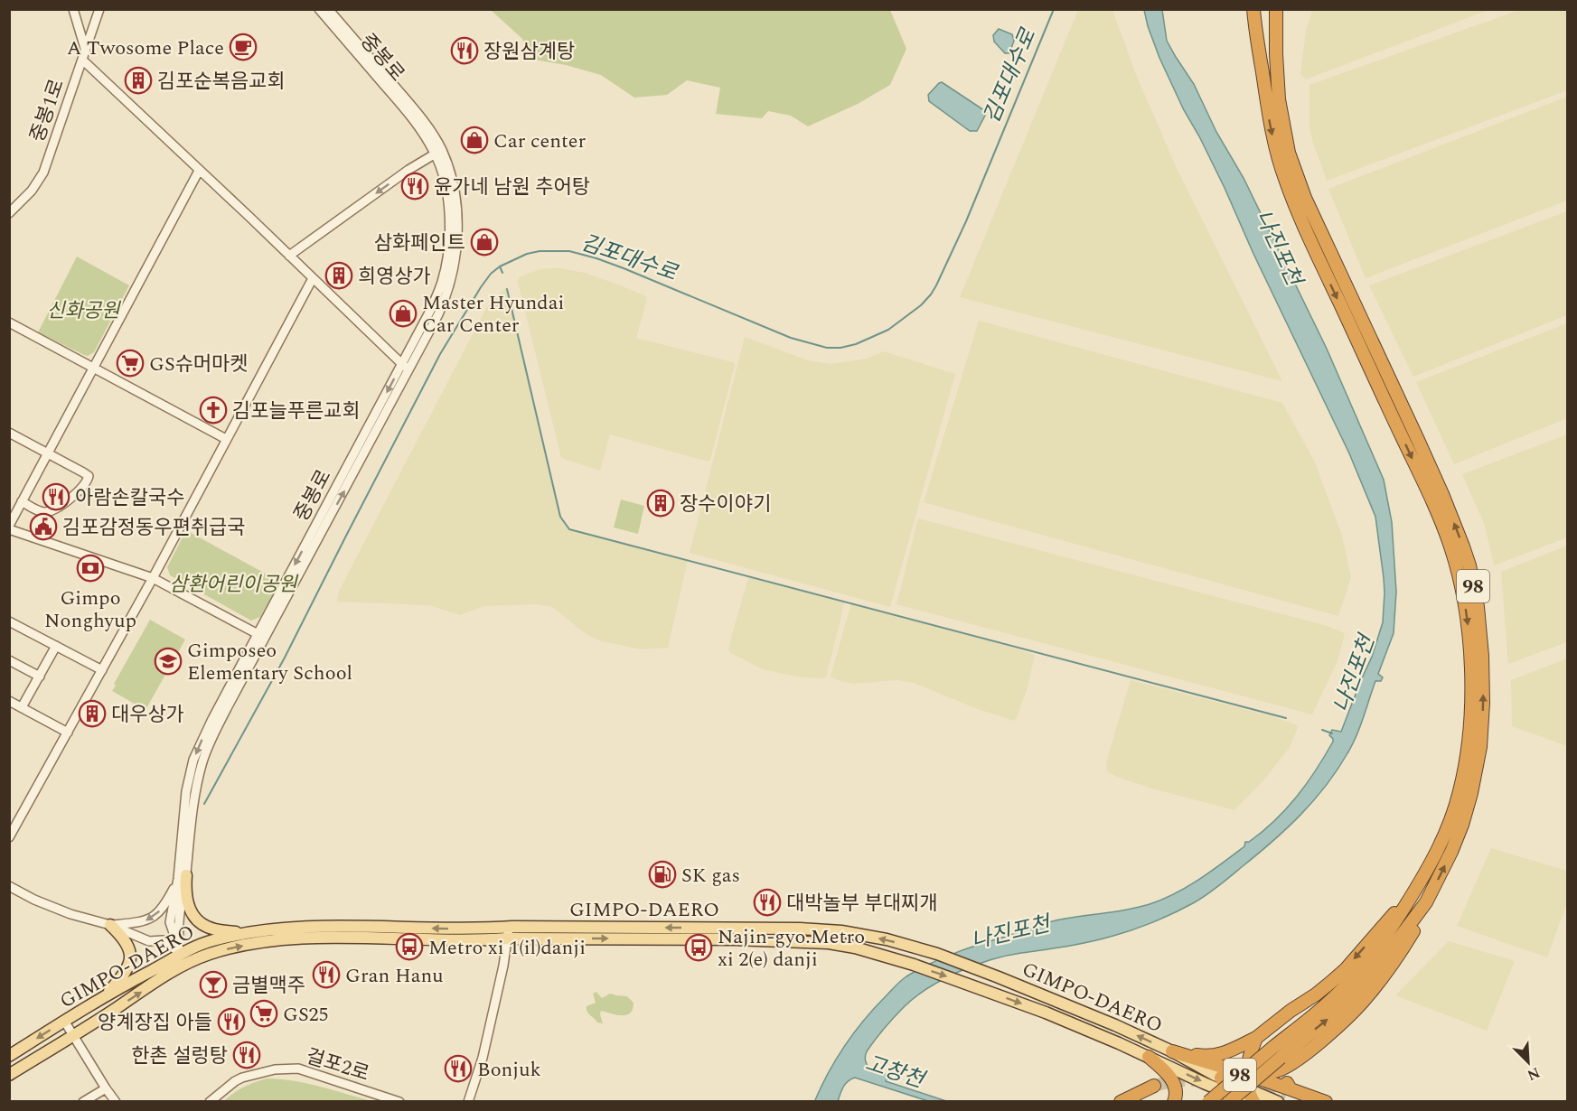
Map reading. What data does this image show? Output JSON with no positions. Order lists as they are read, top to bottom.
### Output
{
  "streets": {
    "highway": ["98"],
    "main road": ["GIMPO-DAERO"],
    "street": ["중봉로", "중봉1로", "걸포2로"]
  },
  "crossings": [
    ["98", "GIMPO-DAERO"]
  ],
  "water": ["김포대수로", "나진포천", "고창천"],
  "parks": ["신화공원", "삼환어린이공원"],
  "places": {
    "cafe": ["A Twosome Place"],
    "restaurant": [
      "장원삼계탕",
      "윤가네 남원 추어탕",
      "아람손칼국수",
      "대박놀부 부대찌개",
      "Gran Hanu",
      "양계장집 아들",
      "한촌 설렁탕",
      "Bonjuk"
    ],
    "building": [
      "김포순복음교회",
      "희영상가",
      "장수이야기",
      "대우상가"
    ],
    "shop": ["Car center", "삼화페인트", "Master Hyundai Car Center"],
    "supermarket": ["GS슈머마켓", "GS25"],
    "church": ["김포늘푸른교회"],
    "public building": ["김포감정동우편취급국"],
    "bank": ["Gimpo Nonghyup"],
    "school or university": ["Gimposeo Elementary School"],
    "fuel station": ["SK gas"],
    "bus stop": ["Metro xi 1(il)danji", "Najin-gyo.Metro xi 2(e) danji"],
    "bar": ["금별맥주"]
  },
  "north": "bottom right"
}
